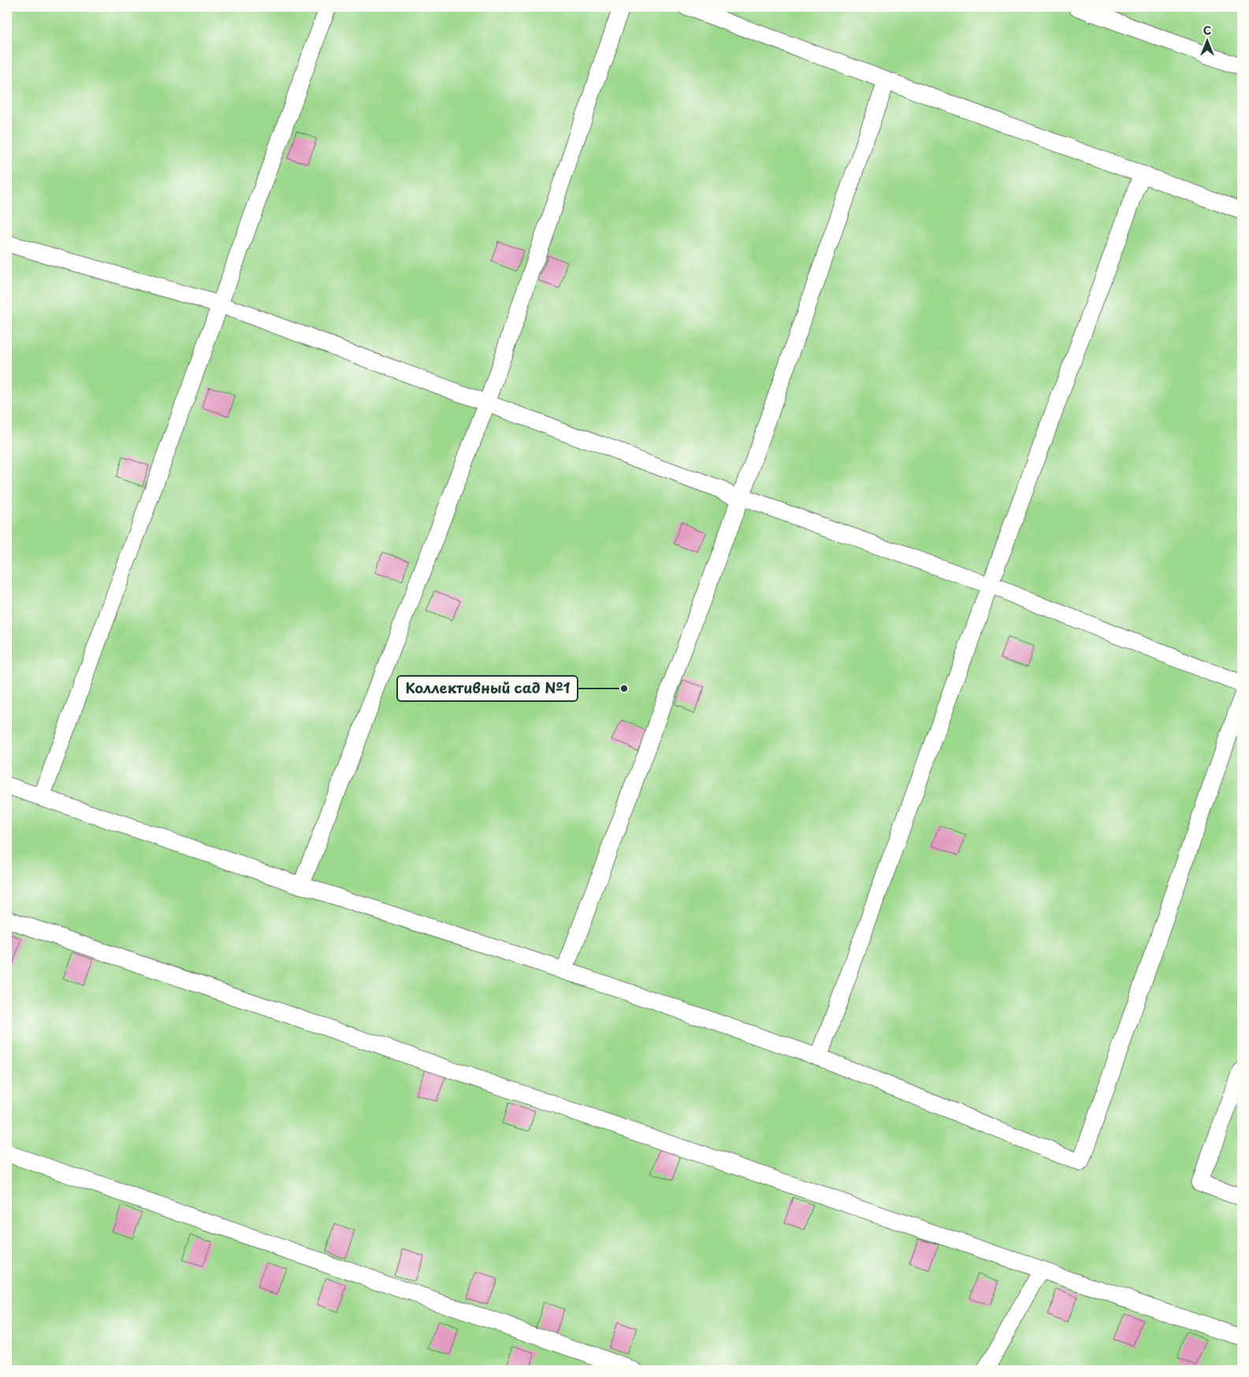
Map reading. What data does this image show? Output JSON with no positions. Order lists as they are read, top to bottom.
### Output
{
  "places": ["Коллективный сад №1"],
  "north": "top"
}
